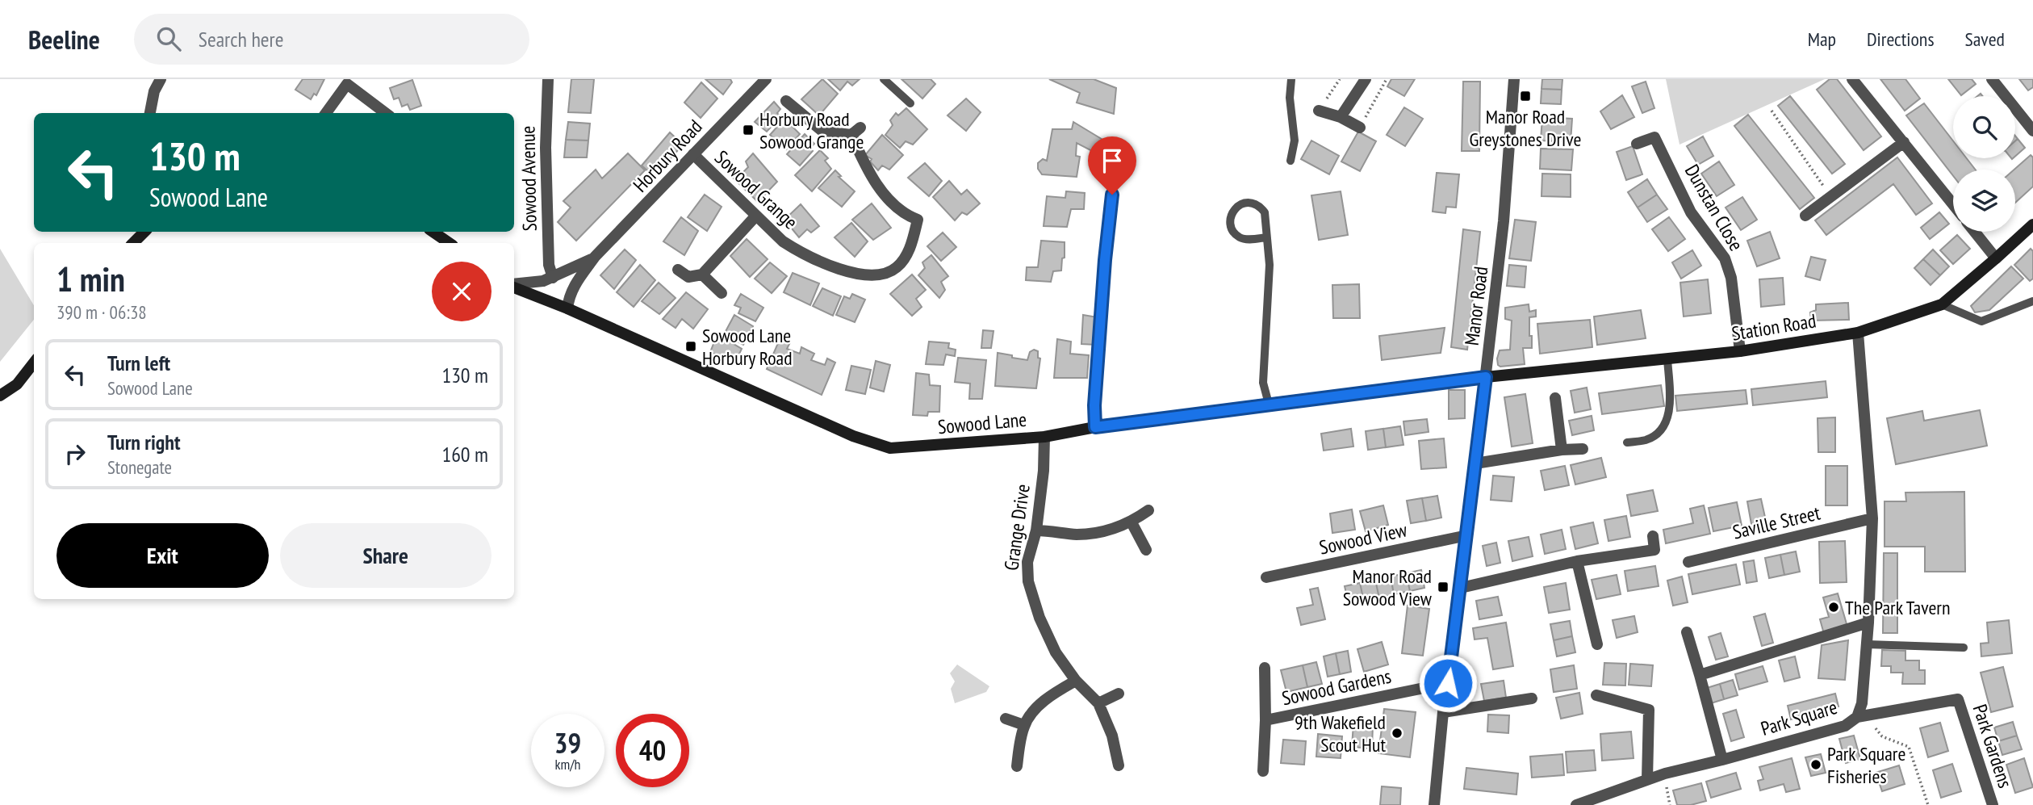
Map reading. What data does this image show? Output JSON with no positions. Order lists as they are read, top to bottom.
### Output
{
  "streets": {
    "main road": ["Station Road", "Sowood Lane"],
    "street": [
      "Horbury Road",
      "Sowood Avenue",
      "Sowood Grange",
      "Dunstan Close",
      "Manor Road",
      "Saville Street",
      "Grange Drive",
      "Sowood View",
      "Sowood Gardens",
      "Park Square",
      "Park Gardens"
    ]
  },
  "crossings": [
    ["Horbury Road", "Sowood Avenue"],
    ["Horbury Road", "Sowood Grange"],
    ["Horbury Road", "Sowood Lane"],
    ["Dunstan Close", "Station Road"],
    ["Manor Road", "Station Road"],
    ["Manor Road", "Sowood Lane"],
    ["Manor Road", "Sowood View"],
    ["Manor Road", "Sowood Gardens"],
    ["Station Road", "Sowood Lane"],
    ["Station Road", "Park Square"],
    ["Sowood Lane", "Grange Drive"],
    ["Saville Street", "Park Square"],
    ["Park Square", "Park Gardens"]
  ],
  "places": {
    "transit": [
      "Manor Road Greystones Drive",
      "Horbury Road Sowood Grange",
      "Sowood Lane Horbury Road",
      "Manor Road Sowood View"
    ],
    "other": ["The Park Tavern", "9th Wakefield Scout Hut", "Park Square Fisheries"]
  },
  "page": {
    "header": "Beeline",
    "search": "Search here",
    "nav": ["Map", "Directions", "Saved"],
    "turn": ["130 m", "Sowood Lane"],
    "heading": ["1 min", "390 m · 06:38"],
    "list": [
      {
        "name": "Turn left",
        "note": "Sowood Lane",
        "value": "130 m"
      },
      {
        "name": "Turn right",
        "note": "Stonegate",
        "value": "160 m"
      }
    ],
    "buttons": ["Exit", "Share"],
    "speed": "39 km/h",
    "limit": "40"
  }
}
